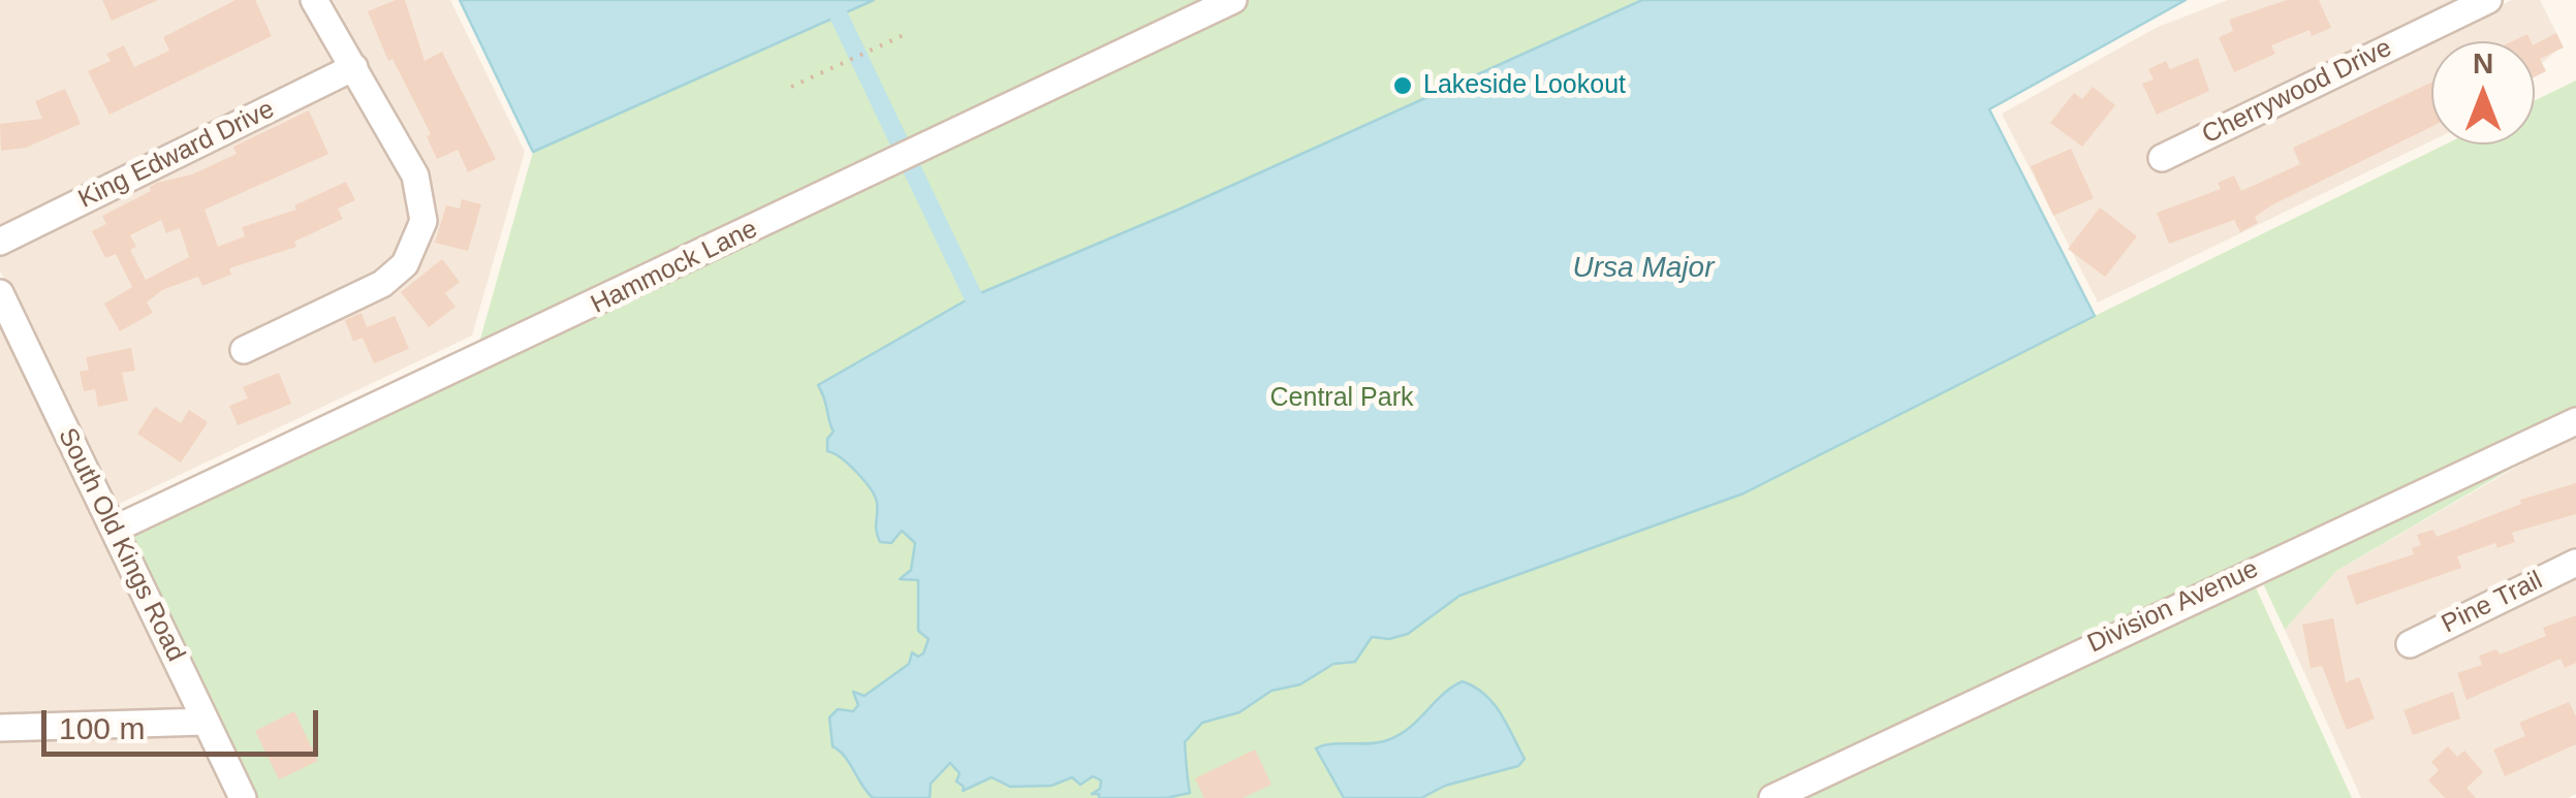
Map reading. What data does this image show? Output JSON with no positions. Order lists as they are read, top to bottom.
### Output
{
  "streets": {
    "street": [
      "Cherrywood Drive",
      "King Edward Drive",
      "Hammock Lane",
      "South Old Kings Road",
      "Pine Trail",
      "Division Avenue"
    ]
  },
  "crossings": [
    ["Hammock Lane", "South Old Kings Road"]
  ],
  "water": ["Ursa Major"],
  "parks": ["Central Park"],
  "places": ["Lakeside Lookout"],
  "scale_bar": "100 m",
  "north": "top"
}
